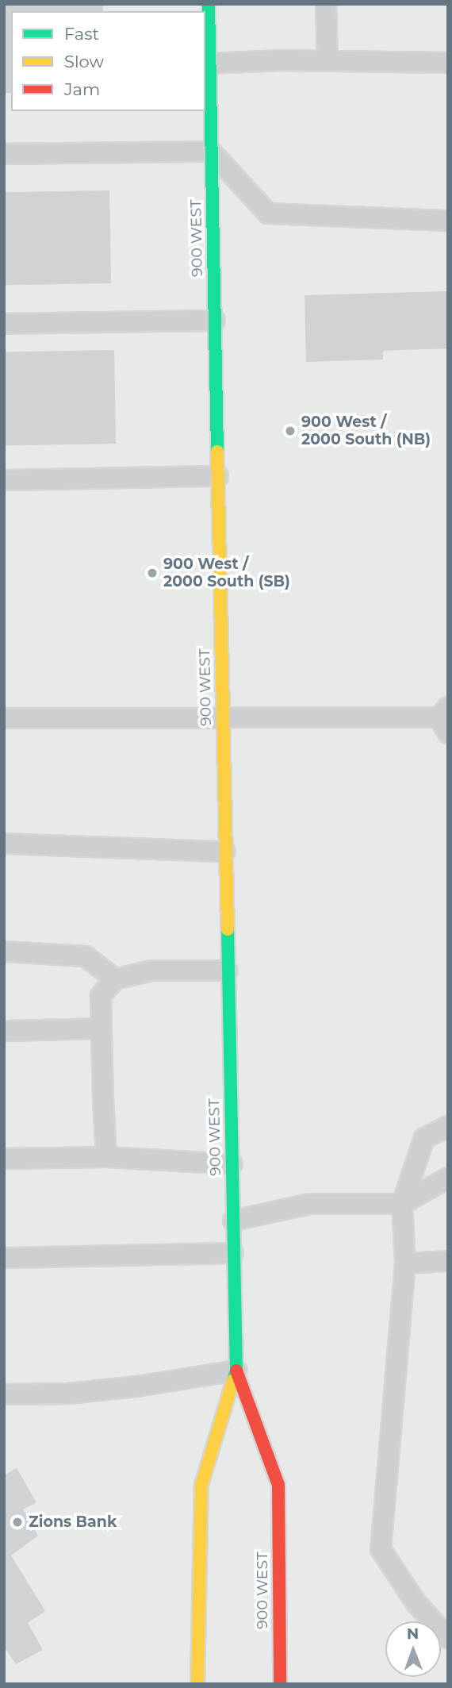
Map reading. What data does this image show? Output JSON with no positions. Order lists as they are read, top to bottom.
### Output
{
  "streets": {
    "main road": ["900 WEST"]
  },
  "places": ["900 West / 2000 South (NB)", "900 West / 2000 South (SB)", "Zions Bank"],
  "legend": ["Fast", "Slow", "Jam"],
  "north": "top"
}
